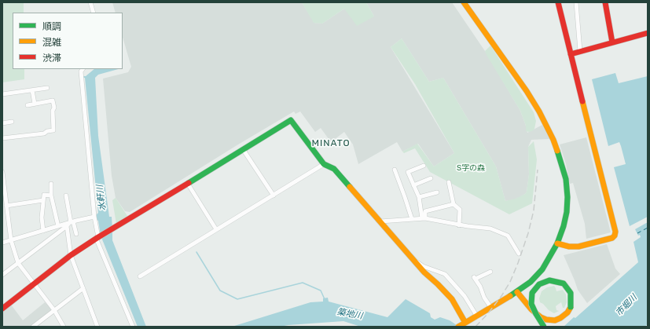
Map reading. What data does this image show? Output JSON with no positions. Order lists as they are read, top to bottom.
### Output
{
  "districts": ["MINATO"],
  "water": ["水軒川", "市堀川", "築地川"],
  "parks": ["S字の森"],
  "legend": ["順調", "混雑", "渋滞"]
}
